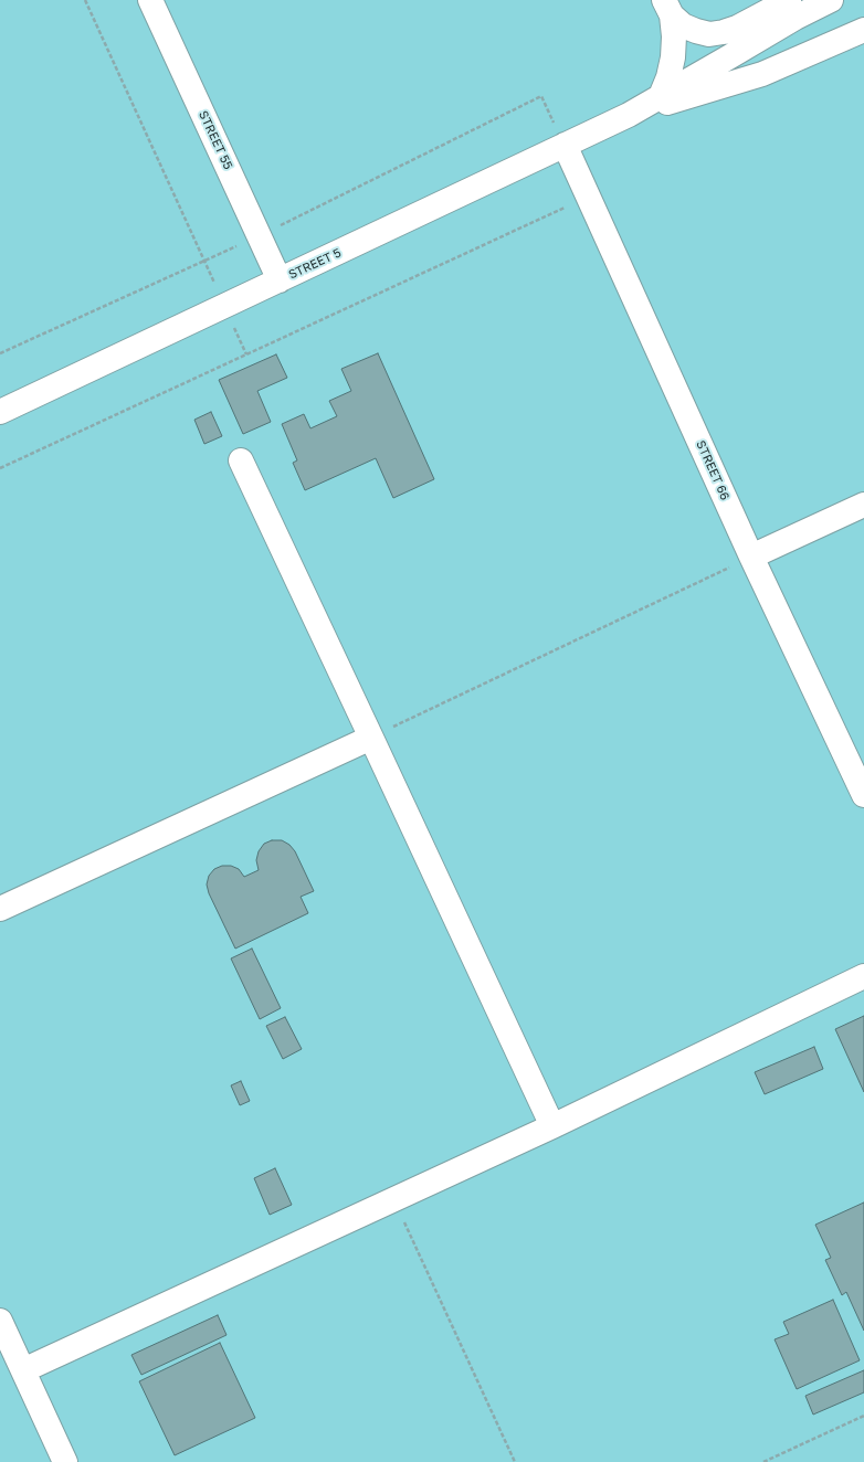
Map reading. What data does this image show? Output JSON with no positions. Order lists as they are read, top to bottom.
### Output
{
  "streets": {
    "street": ["STREET 55", "STREET 5", "STREET 66"]
  },
  "crossings": [
    ["STREET 55", "STREET 5"],
    ["STREET 5", "STREET 66"]
  ]
}
